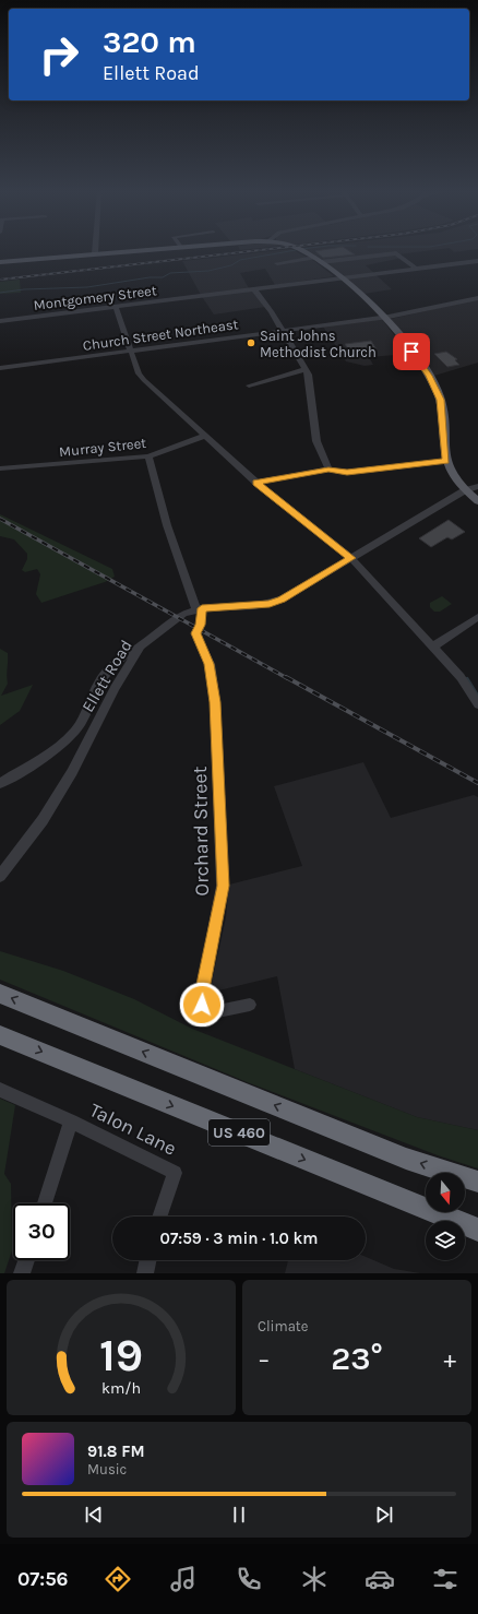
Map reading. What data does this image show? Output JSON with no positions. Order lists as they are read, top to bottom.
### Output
{
  "streets": {
    "highway": ["US 460"],
    "street": [
      "Montgomery Street",
      "Church Street Northeast",
      "Murray Street",
      "Ellett Road",
      "Orchard Street",
      "Talon Lane"
    ]
  },
  "crossings": [
    ["Ellett Road", "Orchard Street"]
  ],
  "places": ["Saint Johns Methodist Church"],
  "north": "bottom",
  "page": {
    "turn": ["320 m", "Ellett Road"],
    "limit": "30",
    "trip": "07:59 · 3 min · 1.0 km",
    "tile": "Climate",
    "heat": ["−", "23°", "+"],
    "song": ["91.8 FM", "Music"],
    "tabs": "07:56",
    "gauge": ["19", "km/h"]
  }
}
